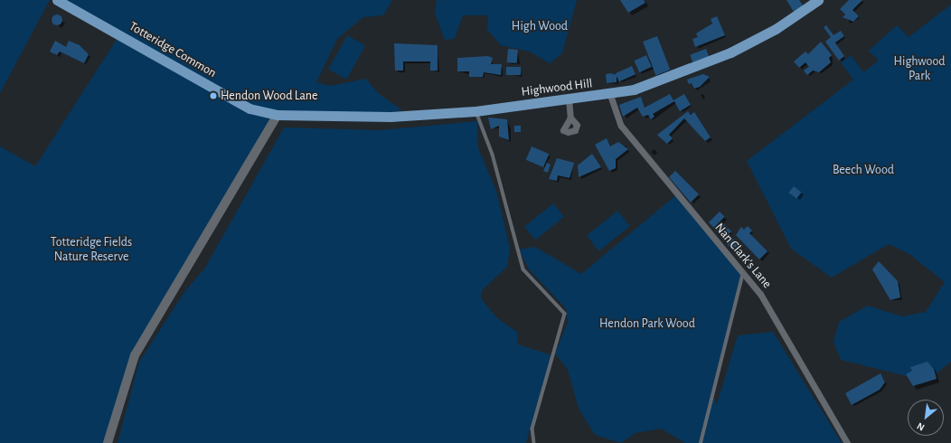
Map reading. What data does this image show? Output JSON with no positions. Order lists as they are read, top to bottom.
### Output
{
  "streets": {
    "main road": ["Totteridge Common", "Highwood Hill"],
    "street": ["Nan Clark's Lane"]
  },
  "crossings": [
    ["Totteridge Common", "Highwood Hill"],
    ["Highwood Hill", "Nan Clark's Lane"]
  ],
  "parks": [
    "High Wood",
    "Highwood Park",
    "Beech Wood",
    "Totteridge Fields Nature Reserve",
    "Hendon Park Wood"
  ],
  "places": ["Hendon Wood Lane"],
  "north": "bottom left"
}
